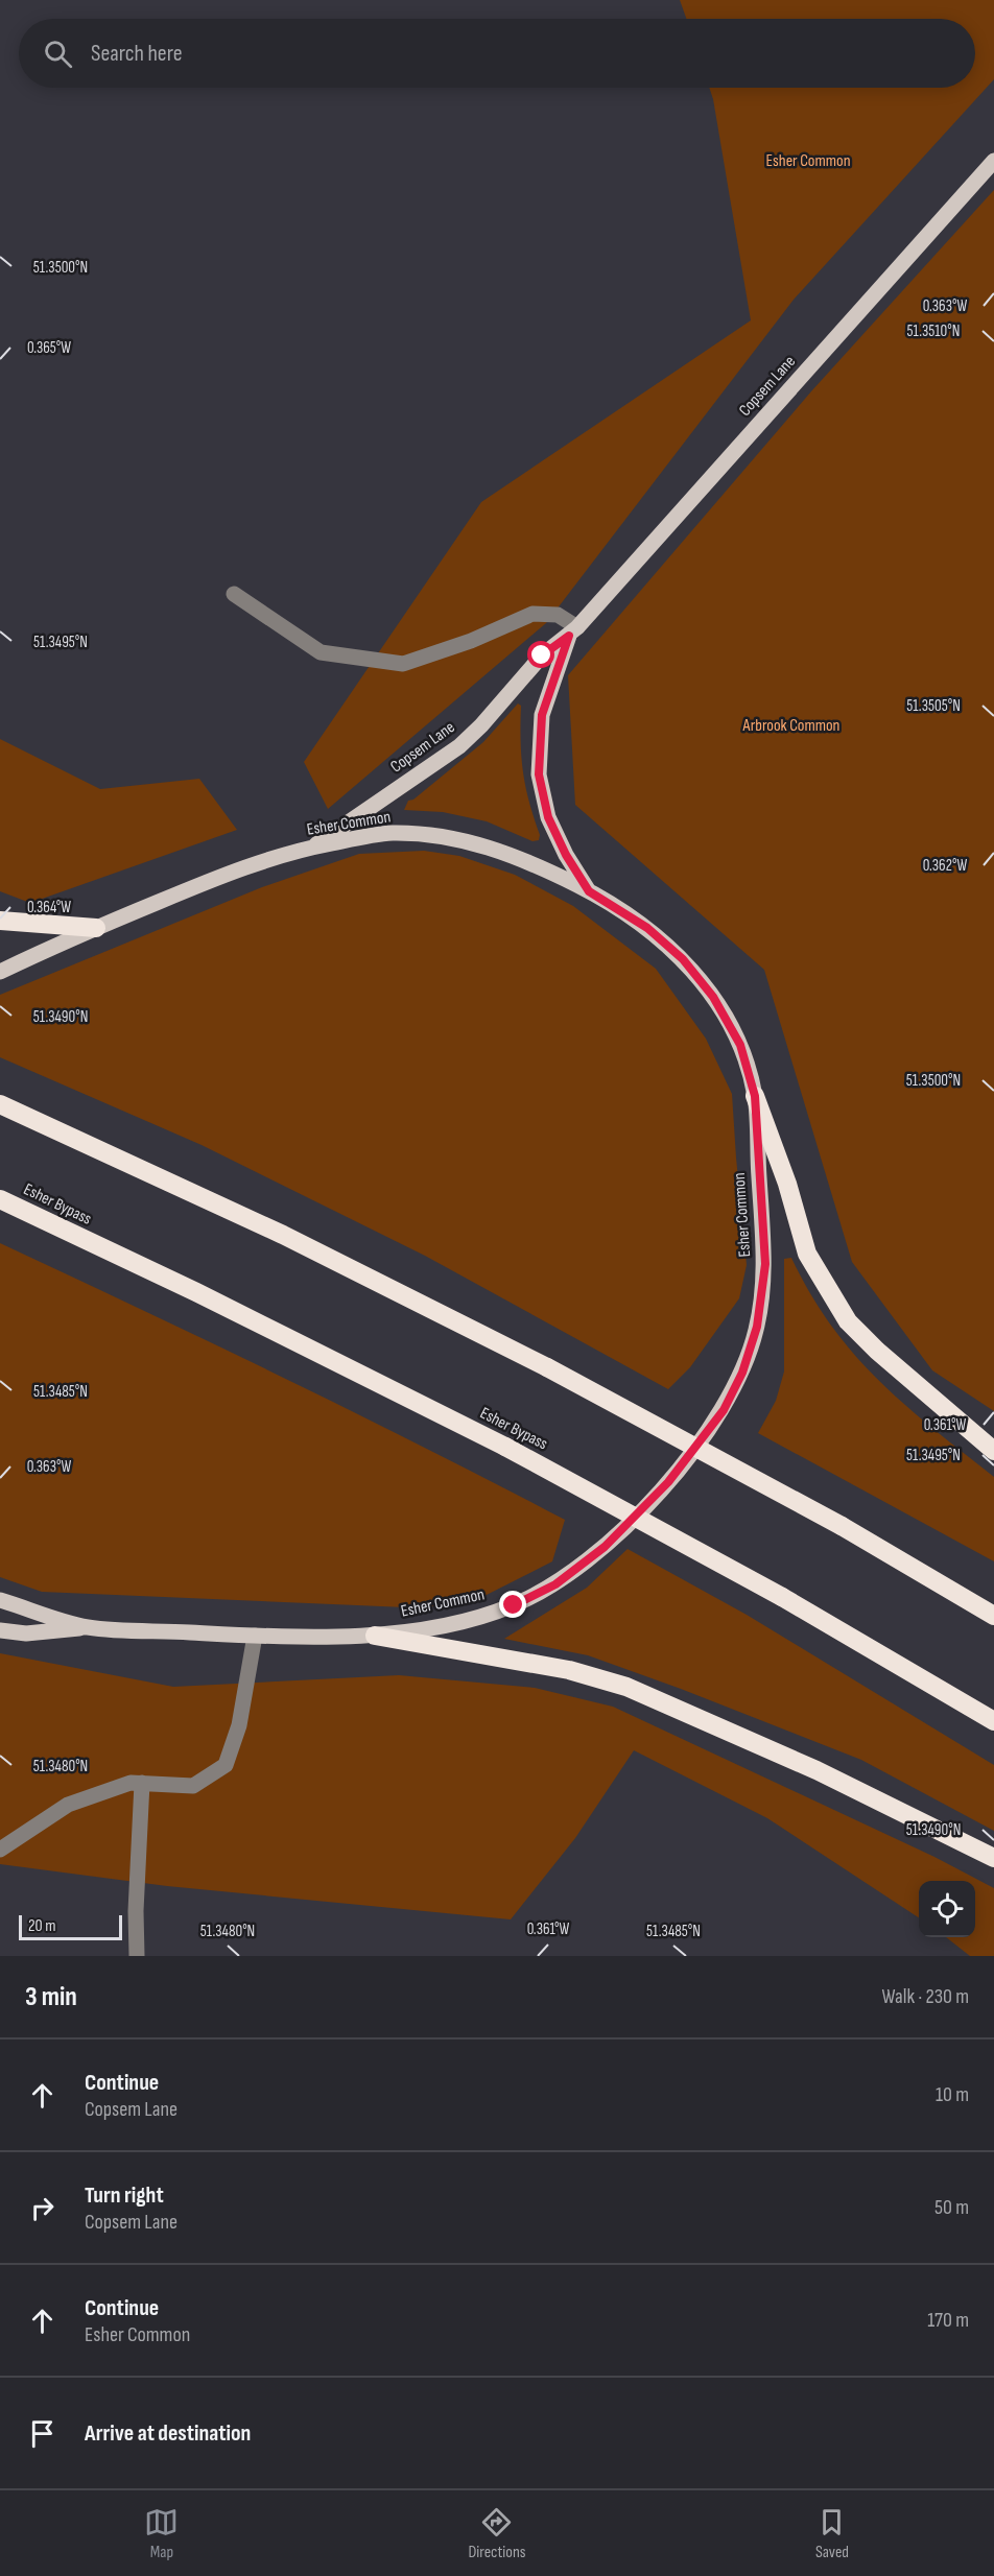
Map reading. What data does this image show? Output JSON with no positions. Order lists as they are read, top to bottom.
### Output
{
  "streets": {
    "highway": ["Esher Bypass"],
    "main road": ["Copsem Lane", "Esher Common"]
  },
  "crossings": [
    ["Copsem Lane", "Esher Common"]
  ],
  "parks": ["Esher Common", "Arbrook Common"],
  "scale_bar": "20 m",
  "page": {
    "search": "Search here",
    "scale": "20 m",
    "heading": ["3 min", "Walk · 230 m"],
    "list": [
      ["Continue", "Copsem Lane", "10 m"],
      ["Turn right", "Copsem Lane", "50 m"],
      ["Continue", "Esher Common", "170 m"],
      "Arrive at destination"
    ],
    "nav": ["Map", "Directions", "Saved"]
  },
  "coordinates": [
    "51.3500°N",
    "0.363°W",
    "51.3510°N",
    "0.365°W",
    "51.3495°N",
    "51.3505°N",
    "0.362°W",
    "0.364°W",
    "51.3490°N",
    "51.3485°N",
    "0.361°W",
    "51.3480°N"
  ]
}
